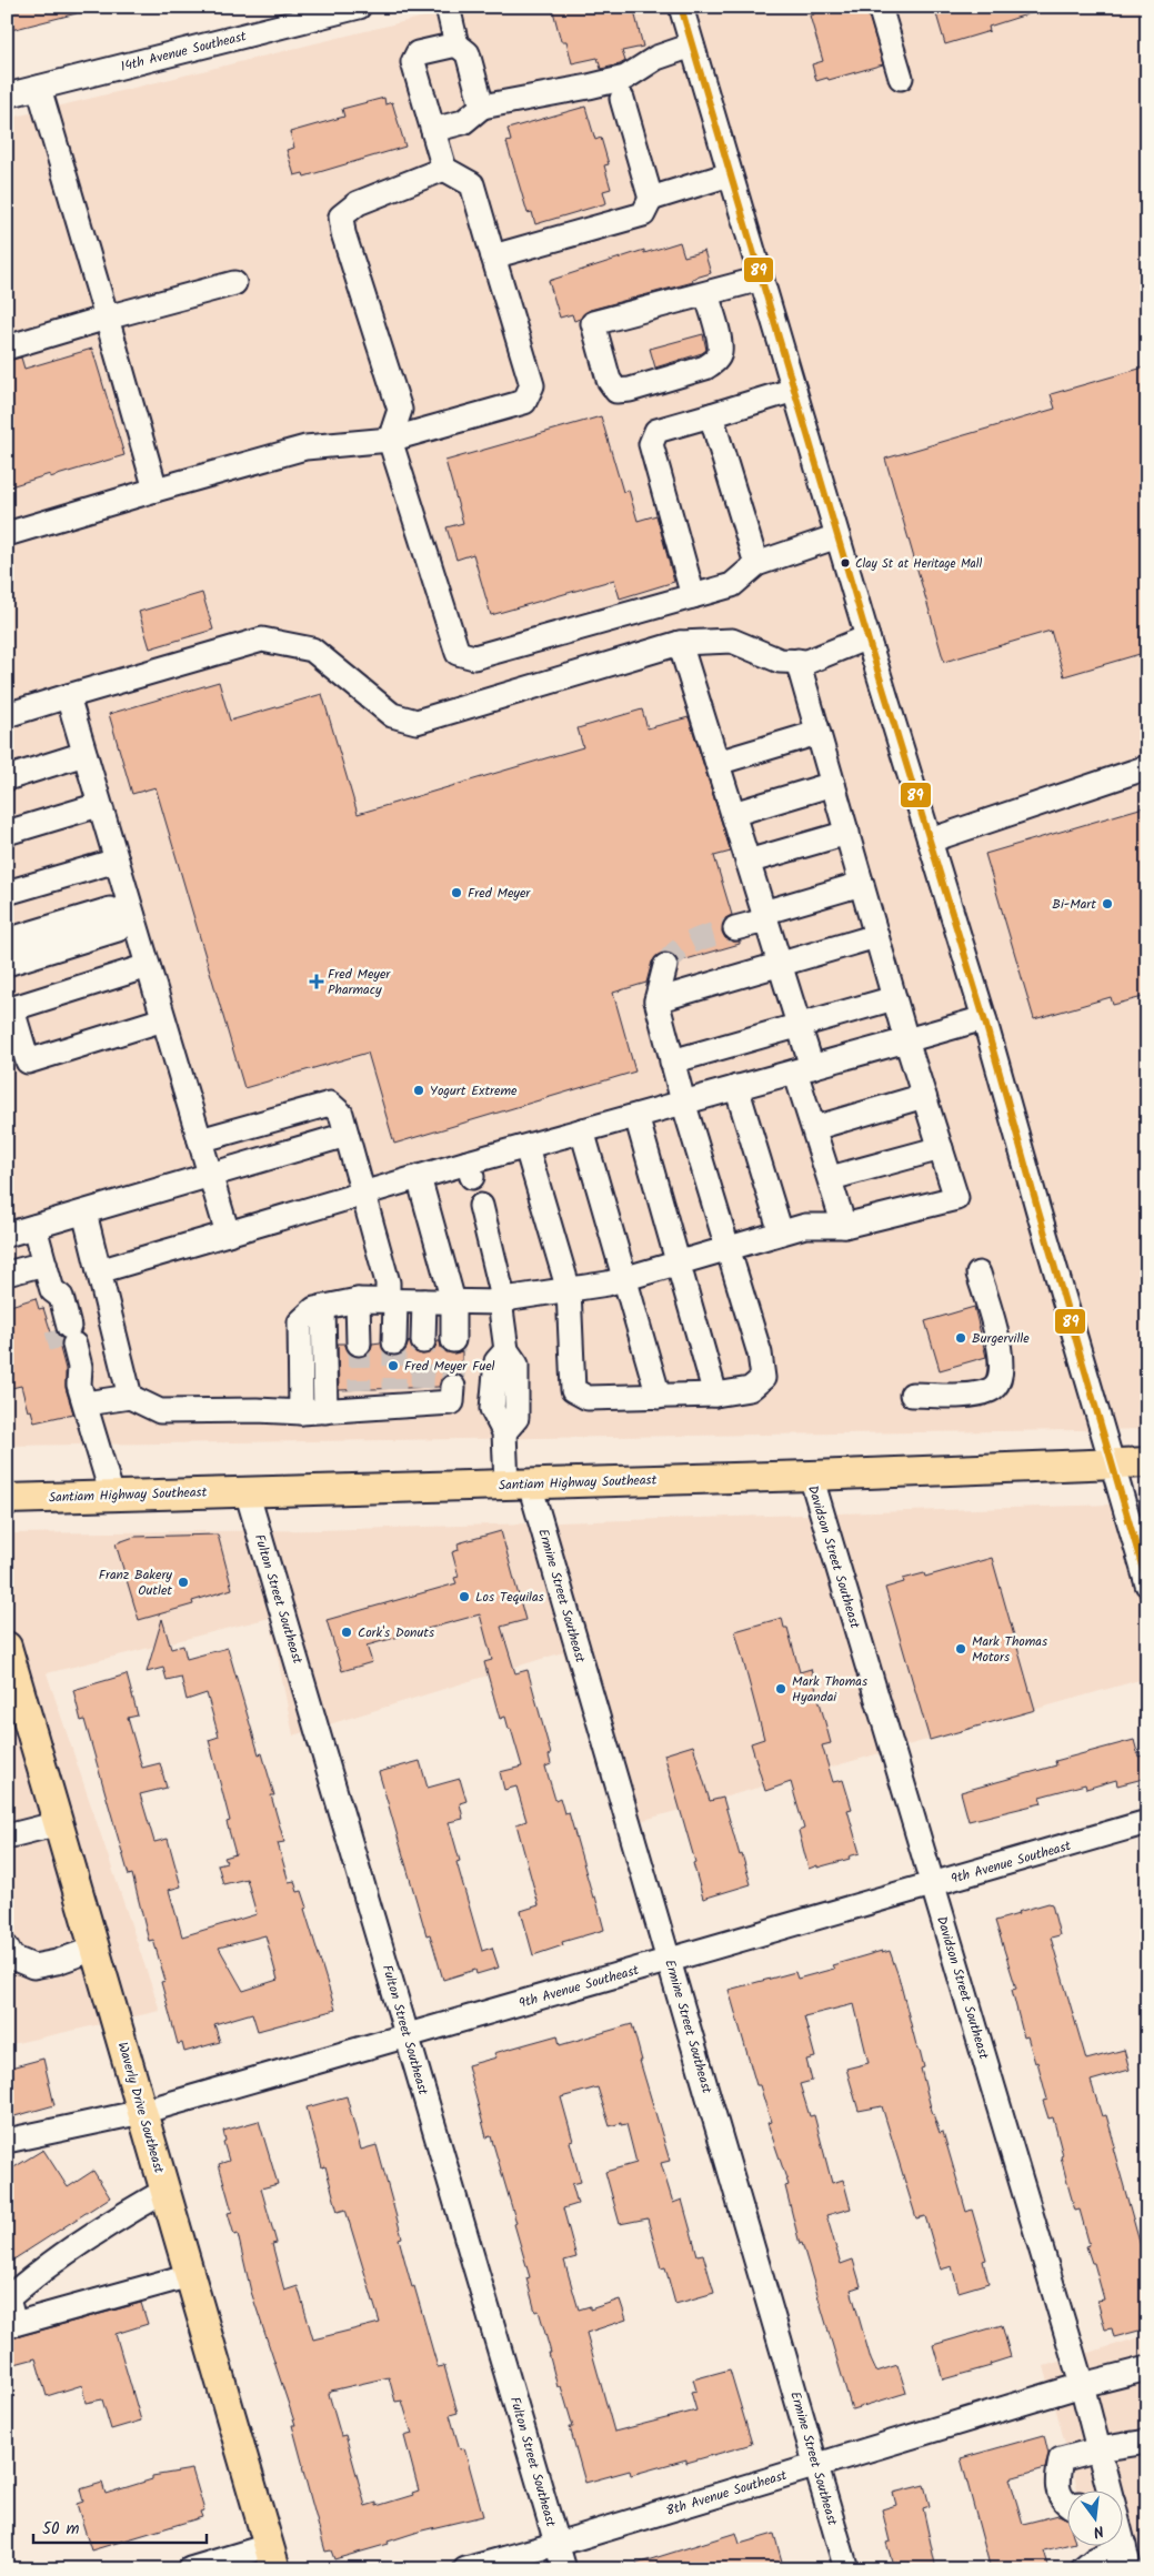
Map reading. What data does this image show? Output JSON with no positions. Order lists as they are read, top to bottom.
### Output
{
  "streets": {
    "main road": ["Santiam Highway Southeast", "Waverly Drive Southeast"],
    "street": [
      "14th Avenue Southeast",
      "Davidson Street Southeast",
      "Ermine Street Southeast",
      "Fulton Street Southeast",
      "9th Avenue Southeast",
      "8th Avenue Southeast"
    ]
  },
  "crossings": [
    ["Santiam Highway Southeast", "Davidson Street Southeast"],
    ["Santiam Highway Southeast", "Ermine Street Southeast"],
    ["Santiam Highway Southeast", "Fulton Street Southeast"],
    ["Davidson Street Southeast", "9th Avenue Southeast"],
    ["Davidson Street Southeast", "8th Avenue Southeast"],
    ["Ermine Street Southeast", "9th Avenue Southeast"],
    ["Ermine Street Southeast", "8th Avenue Southeast"],
    ["Fulton Street Southeast", "9th Avenue Southeast"],
    ["Fulton Street Southeast", "8th Avenue Southeast"],
    ["9th Avenue Southeast", "Waverly Drive Southeast"]
  ],
  "places": {
    "other": [
      "Clay St at Heritage Mall",
      "Fred Meyer",
      "Bi-Mart",
      "Yogurt Extreme",
      "Burgerville",
      "Fred Meyer Fuel",
      "Franz Bakery Outlet",
      "Los Tequilas",
      "Cork's Donuts",
      "Mark Thomas Motors",
      "Mark Thomas Hyandai"
    ],
    "health": ["Fred Meyer Pharmacy"]
  },
  "lines": ["transit line 89"],
  "scale_bar": "50 m",
  "north": "bottom"
}
